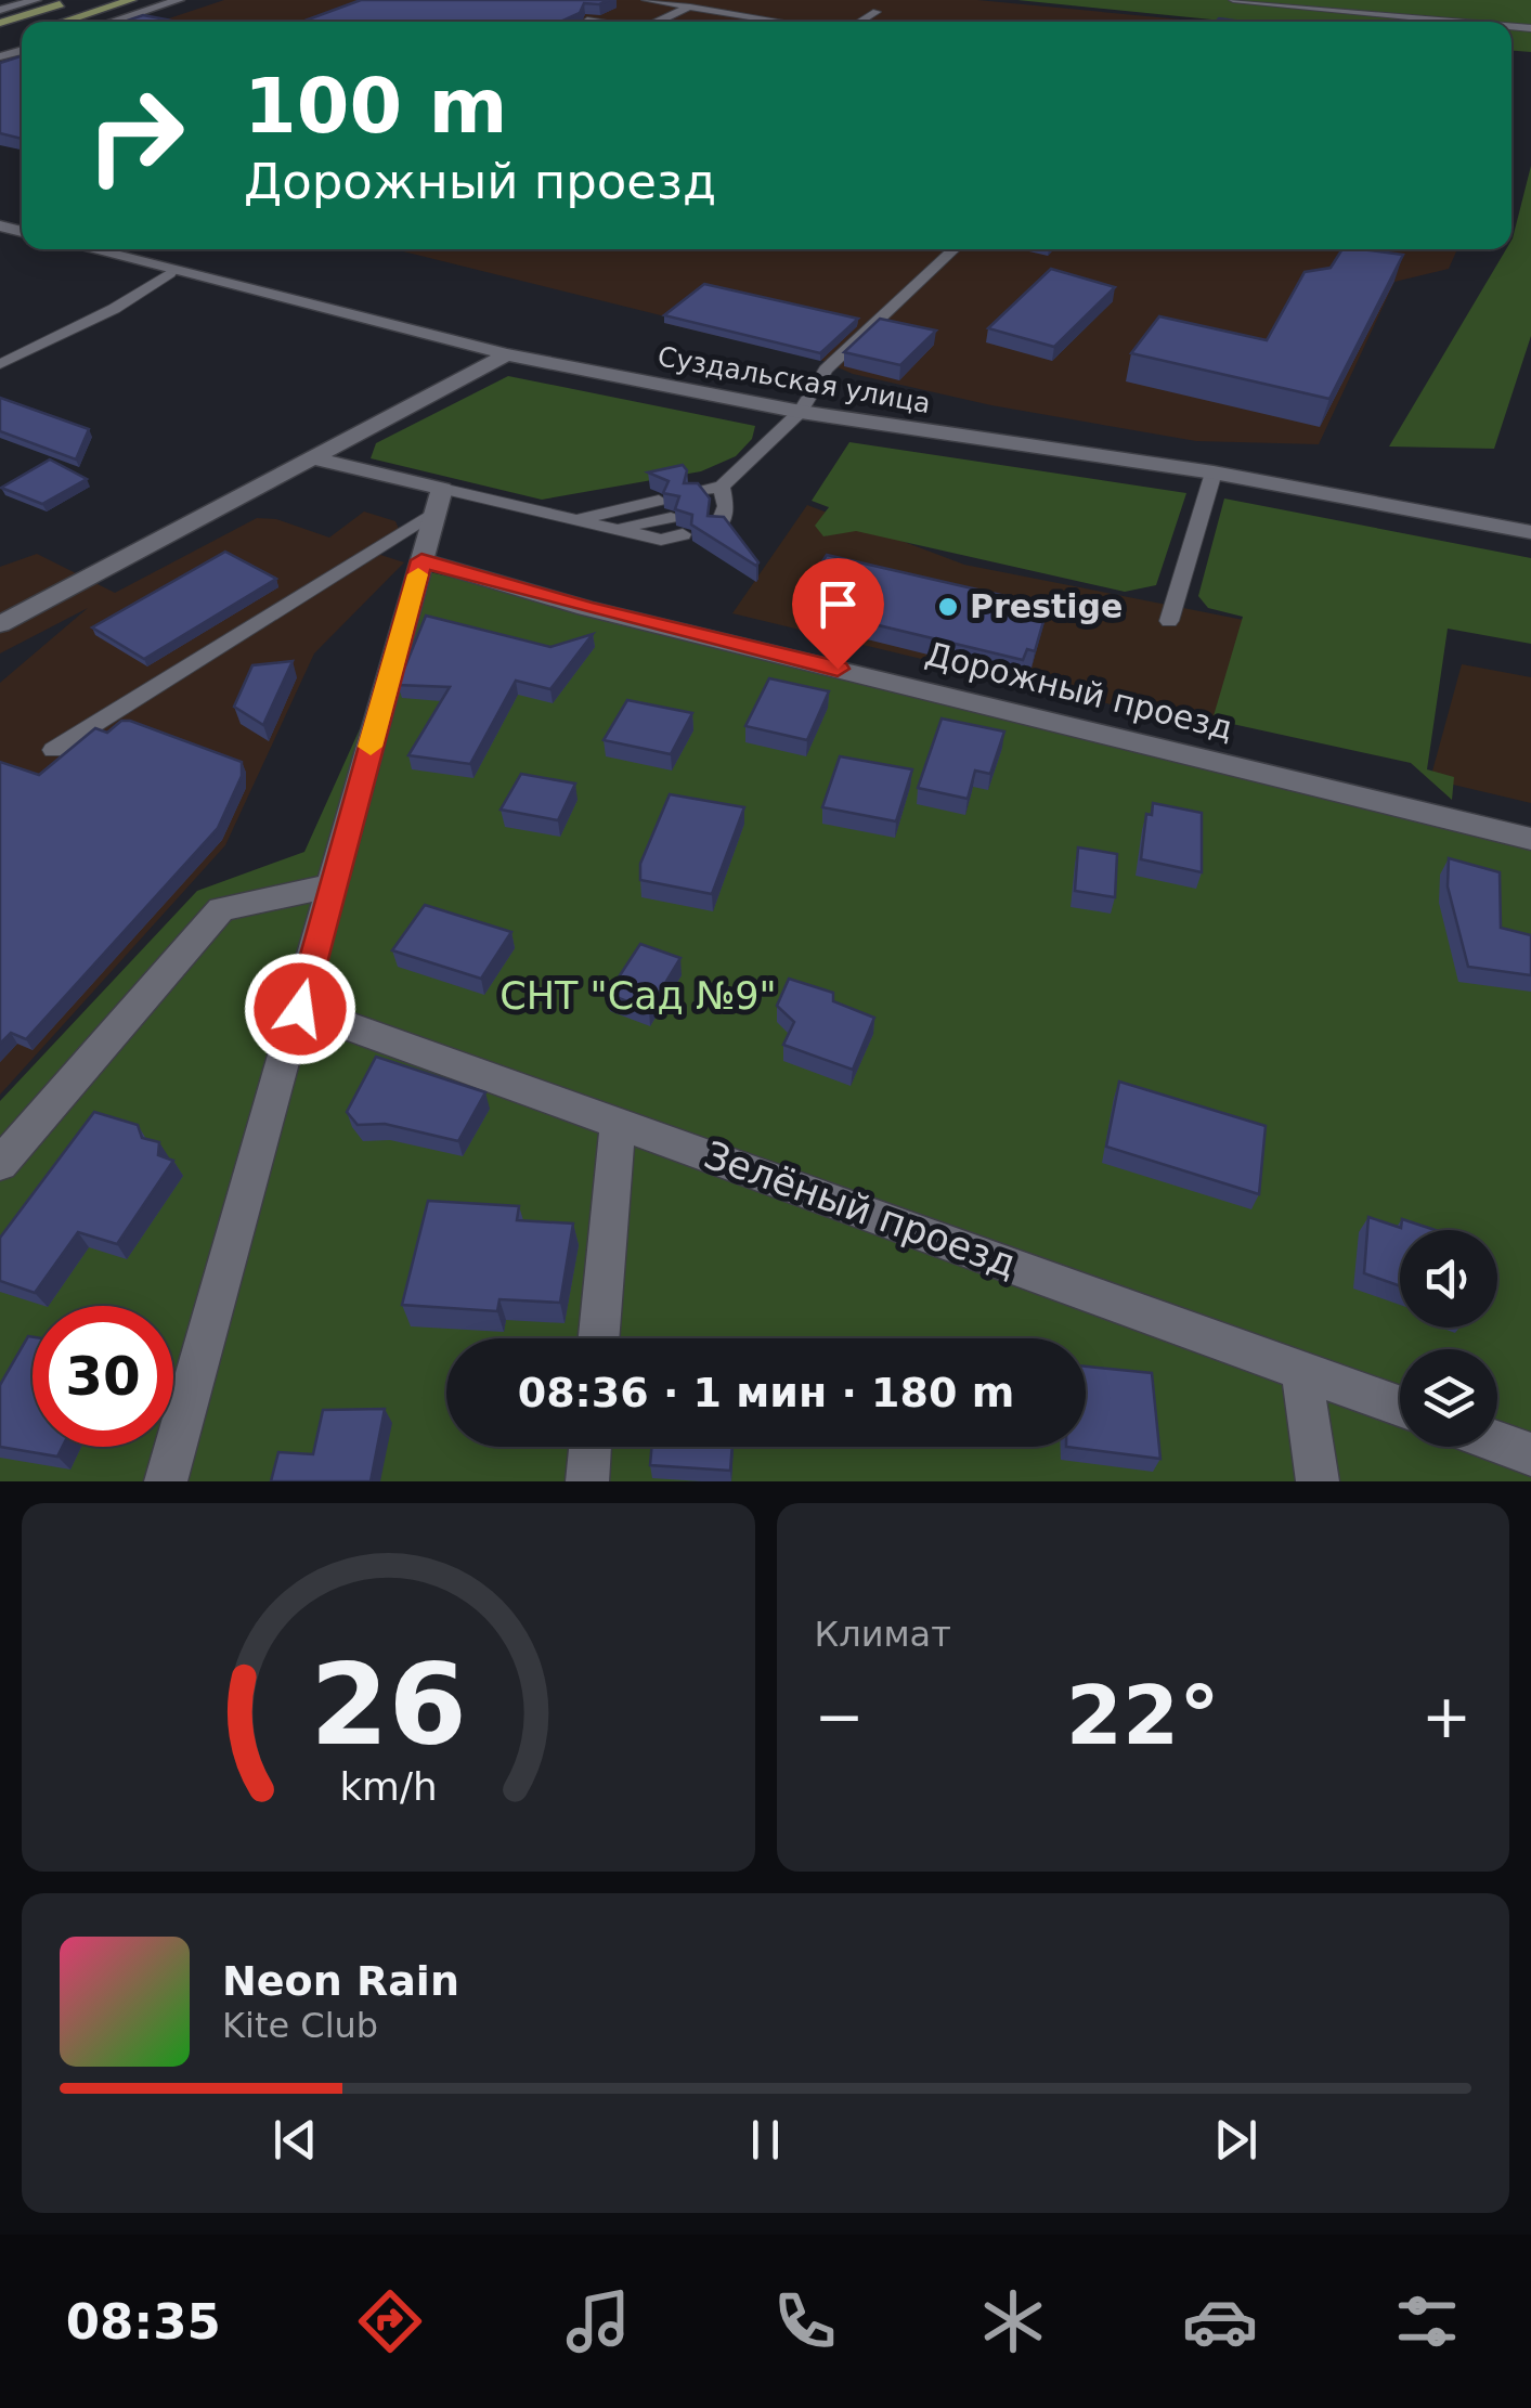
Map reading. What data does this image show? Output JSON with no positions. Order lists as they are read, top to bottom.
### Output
{
  "streets": {
    "street": ["Суздальская улица", "Дорожный проезд", "Зелёный проезд"]
  },
  "parks": ["СНТ \"Сад №9\""],
  "places": ["Prestige"],
  "page": {
    "turn": ["100 m", "Дорожный проезд"],
    "limit": "30",
    "trip": "08:36 · 1 мин · 180 m",
    "tile": "Климат",
    "heat": ["−", "22°", "+"],
    "song": ["Neon Rain", "Kite Club"],
    "tabs": "08:35",
    "gauge": ["26", "km/h"]
  }
}
